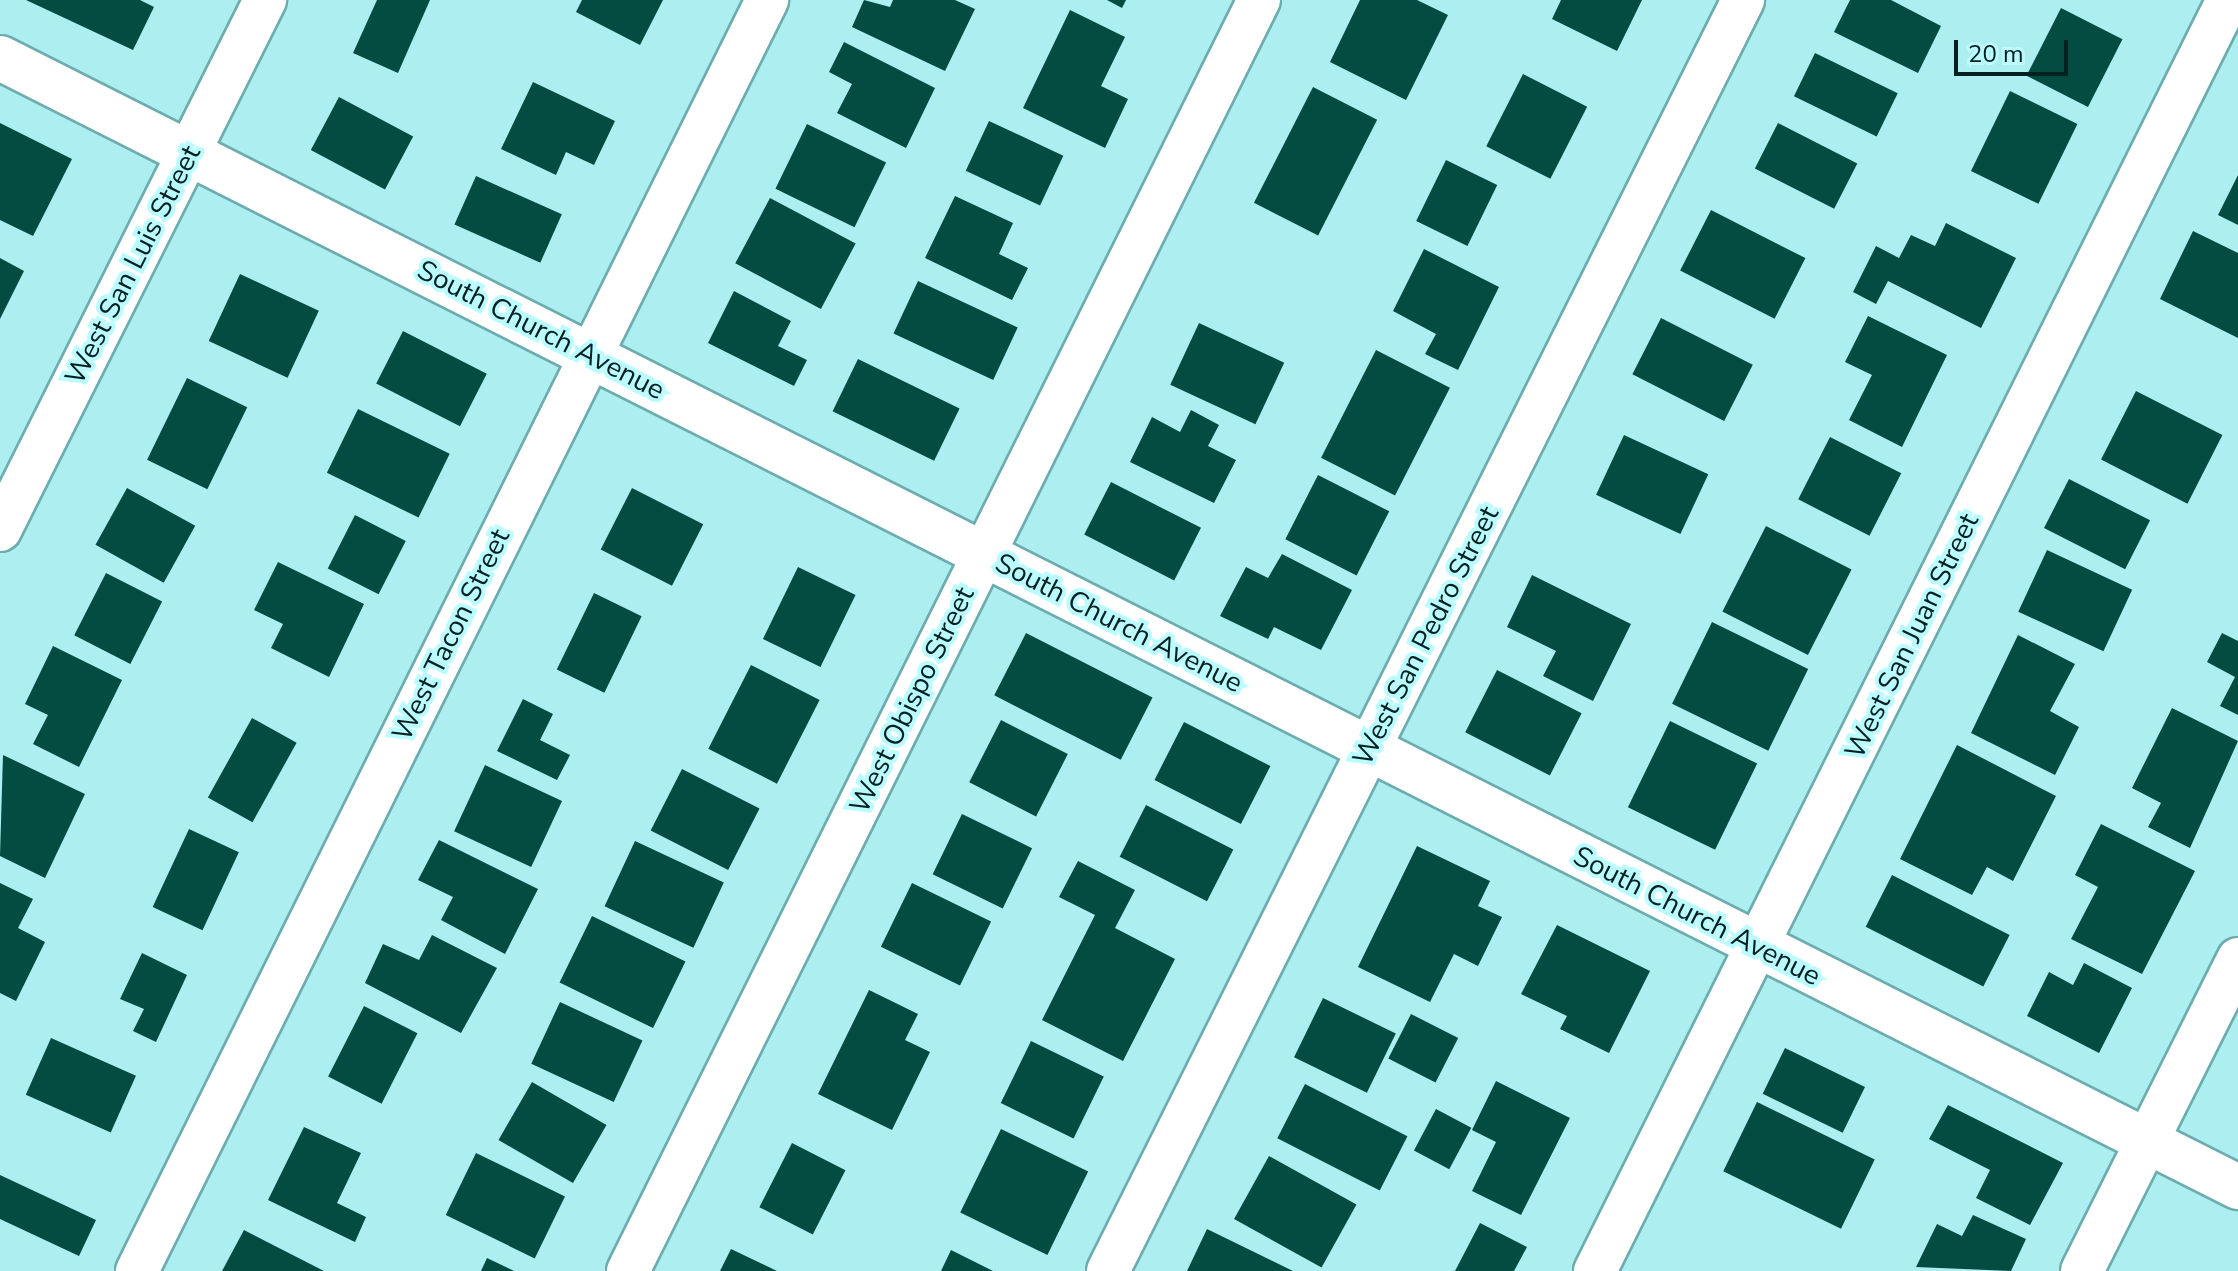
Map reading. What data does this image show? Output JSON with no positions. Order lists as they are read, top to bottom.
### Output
{
  "streets": {
    "street": [
      "West San Luis Street",
      "South Church Avenue",
      "West Tacon Street",
      "West San Pedro Street",
      "West San Juan Street",
      "West Obispo Street"
    ]
  },
  "crossings": [
    ["West San Luis Street", "South Church Avenue"],
    ["South Church Avenue", "West Tacon Street"],
    ["South Church Avenue", "West San Pedro Street"],
    ["South Church Avenue", "West San Juan Street"],
    ["South Church Avenue", "West Obispo Street"]
  ],
  "scale_bar": "20 m"
}
